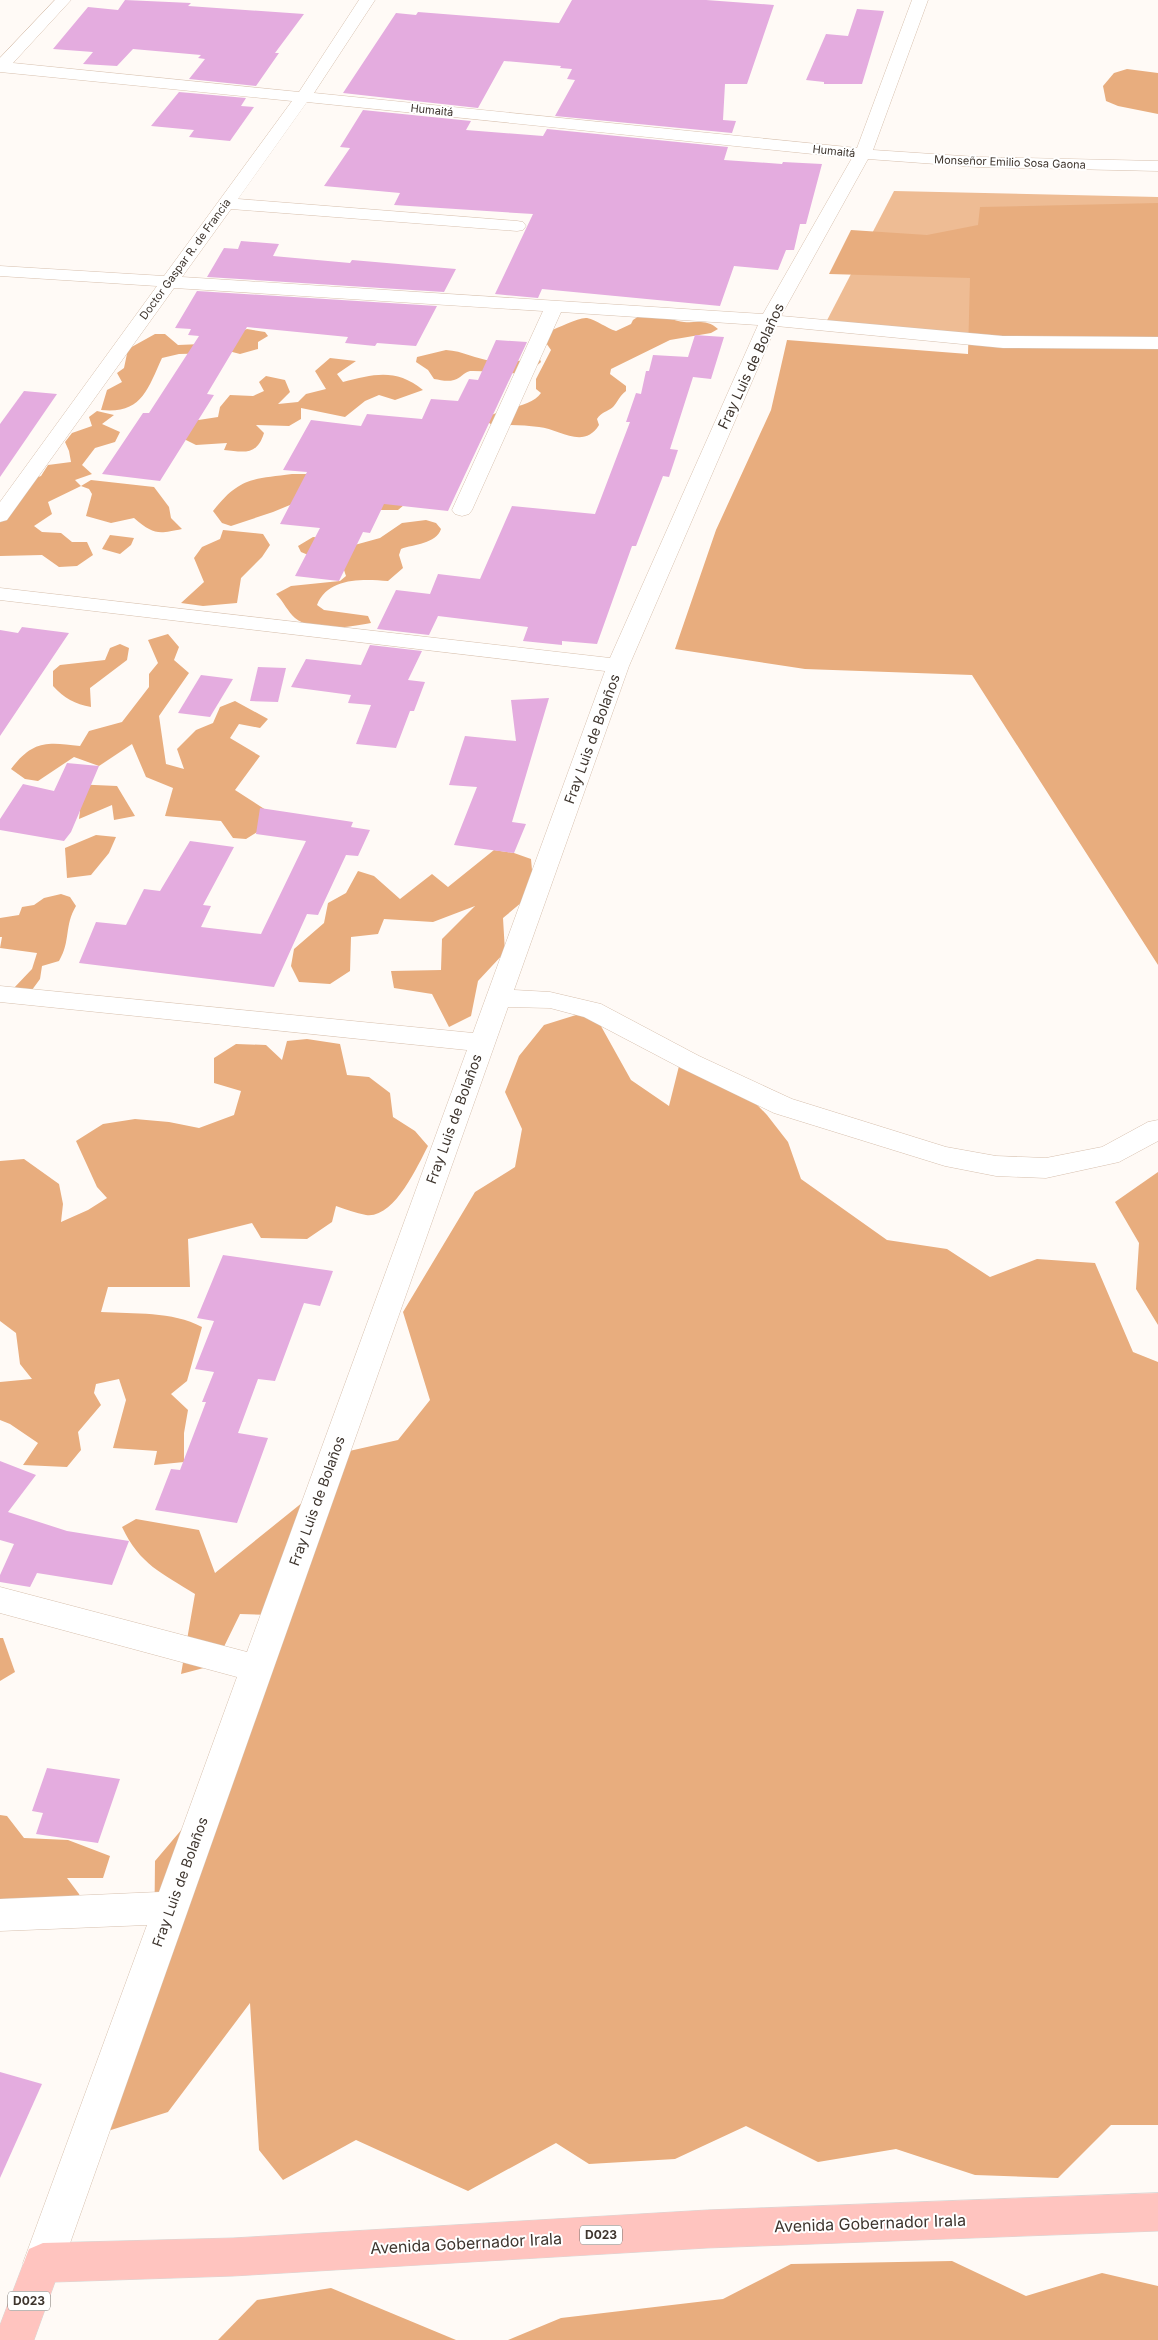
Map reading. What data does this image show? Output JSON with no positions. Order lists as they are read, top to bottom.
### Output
{
  "streets": {
    "main road": ["Avenida Gobernador Irala", "D023"],
    "street": [
      "Humaitá",
      "Monseñor Emilio Sosa Gaona",
      "Doctor Gaspar R. de Francia",
      "Fray Luis de Bolaños"
    ]
  },
  "crossings": [
    ["Humaitá", "Monseñor Emilio Sosa Gaona"],
    ["Humaitá", "Doctor Gaspar R. de Francia"],
    ["Humaitá", "Fray Luis de Bolaños"],
    ["Monseñor Emilio Sosa Gaona", "Fray Luis de Bolaños"],
    ["Fray Luis de Bolaños", "Avenida Gobernador Irala"],
    ["Fray Luis de Bolaños", "D023"],
    ["Avenida Gobernador Irala", "D023"]
  ]
}
